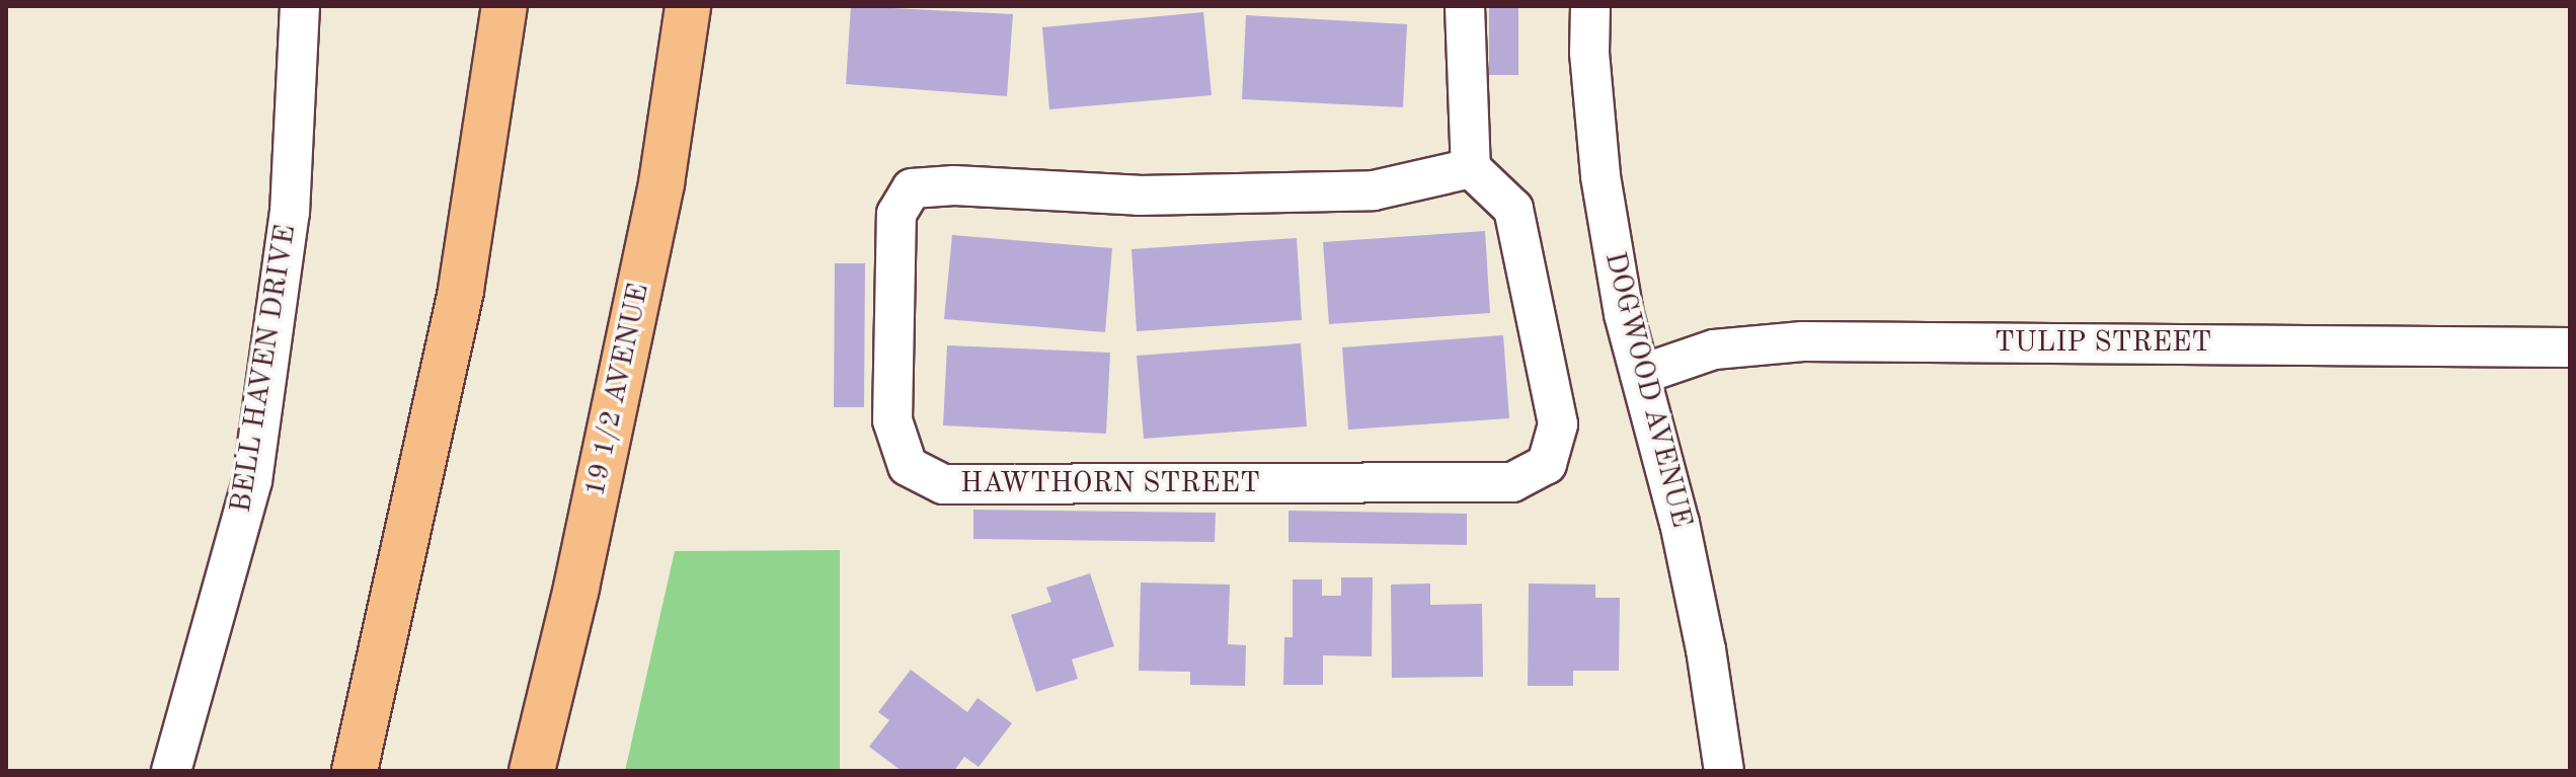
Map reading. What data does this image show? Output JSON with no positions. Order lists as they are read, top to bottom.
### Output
{
  "streets": {
    "highway": ["19 1/2 AVENUE"],
    "street": [
      "TULIP STREET",
      "BELL HAVEN DRIVE",
      "DOGWOOD AVENUE",
      "HAWTHORN STREET"
    ]
  },
  "crossings": [
    ["TULIP STREET", "DOGWOOD AVENUE"]
  ]
}
